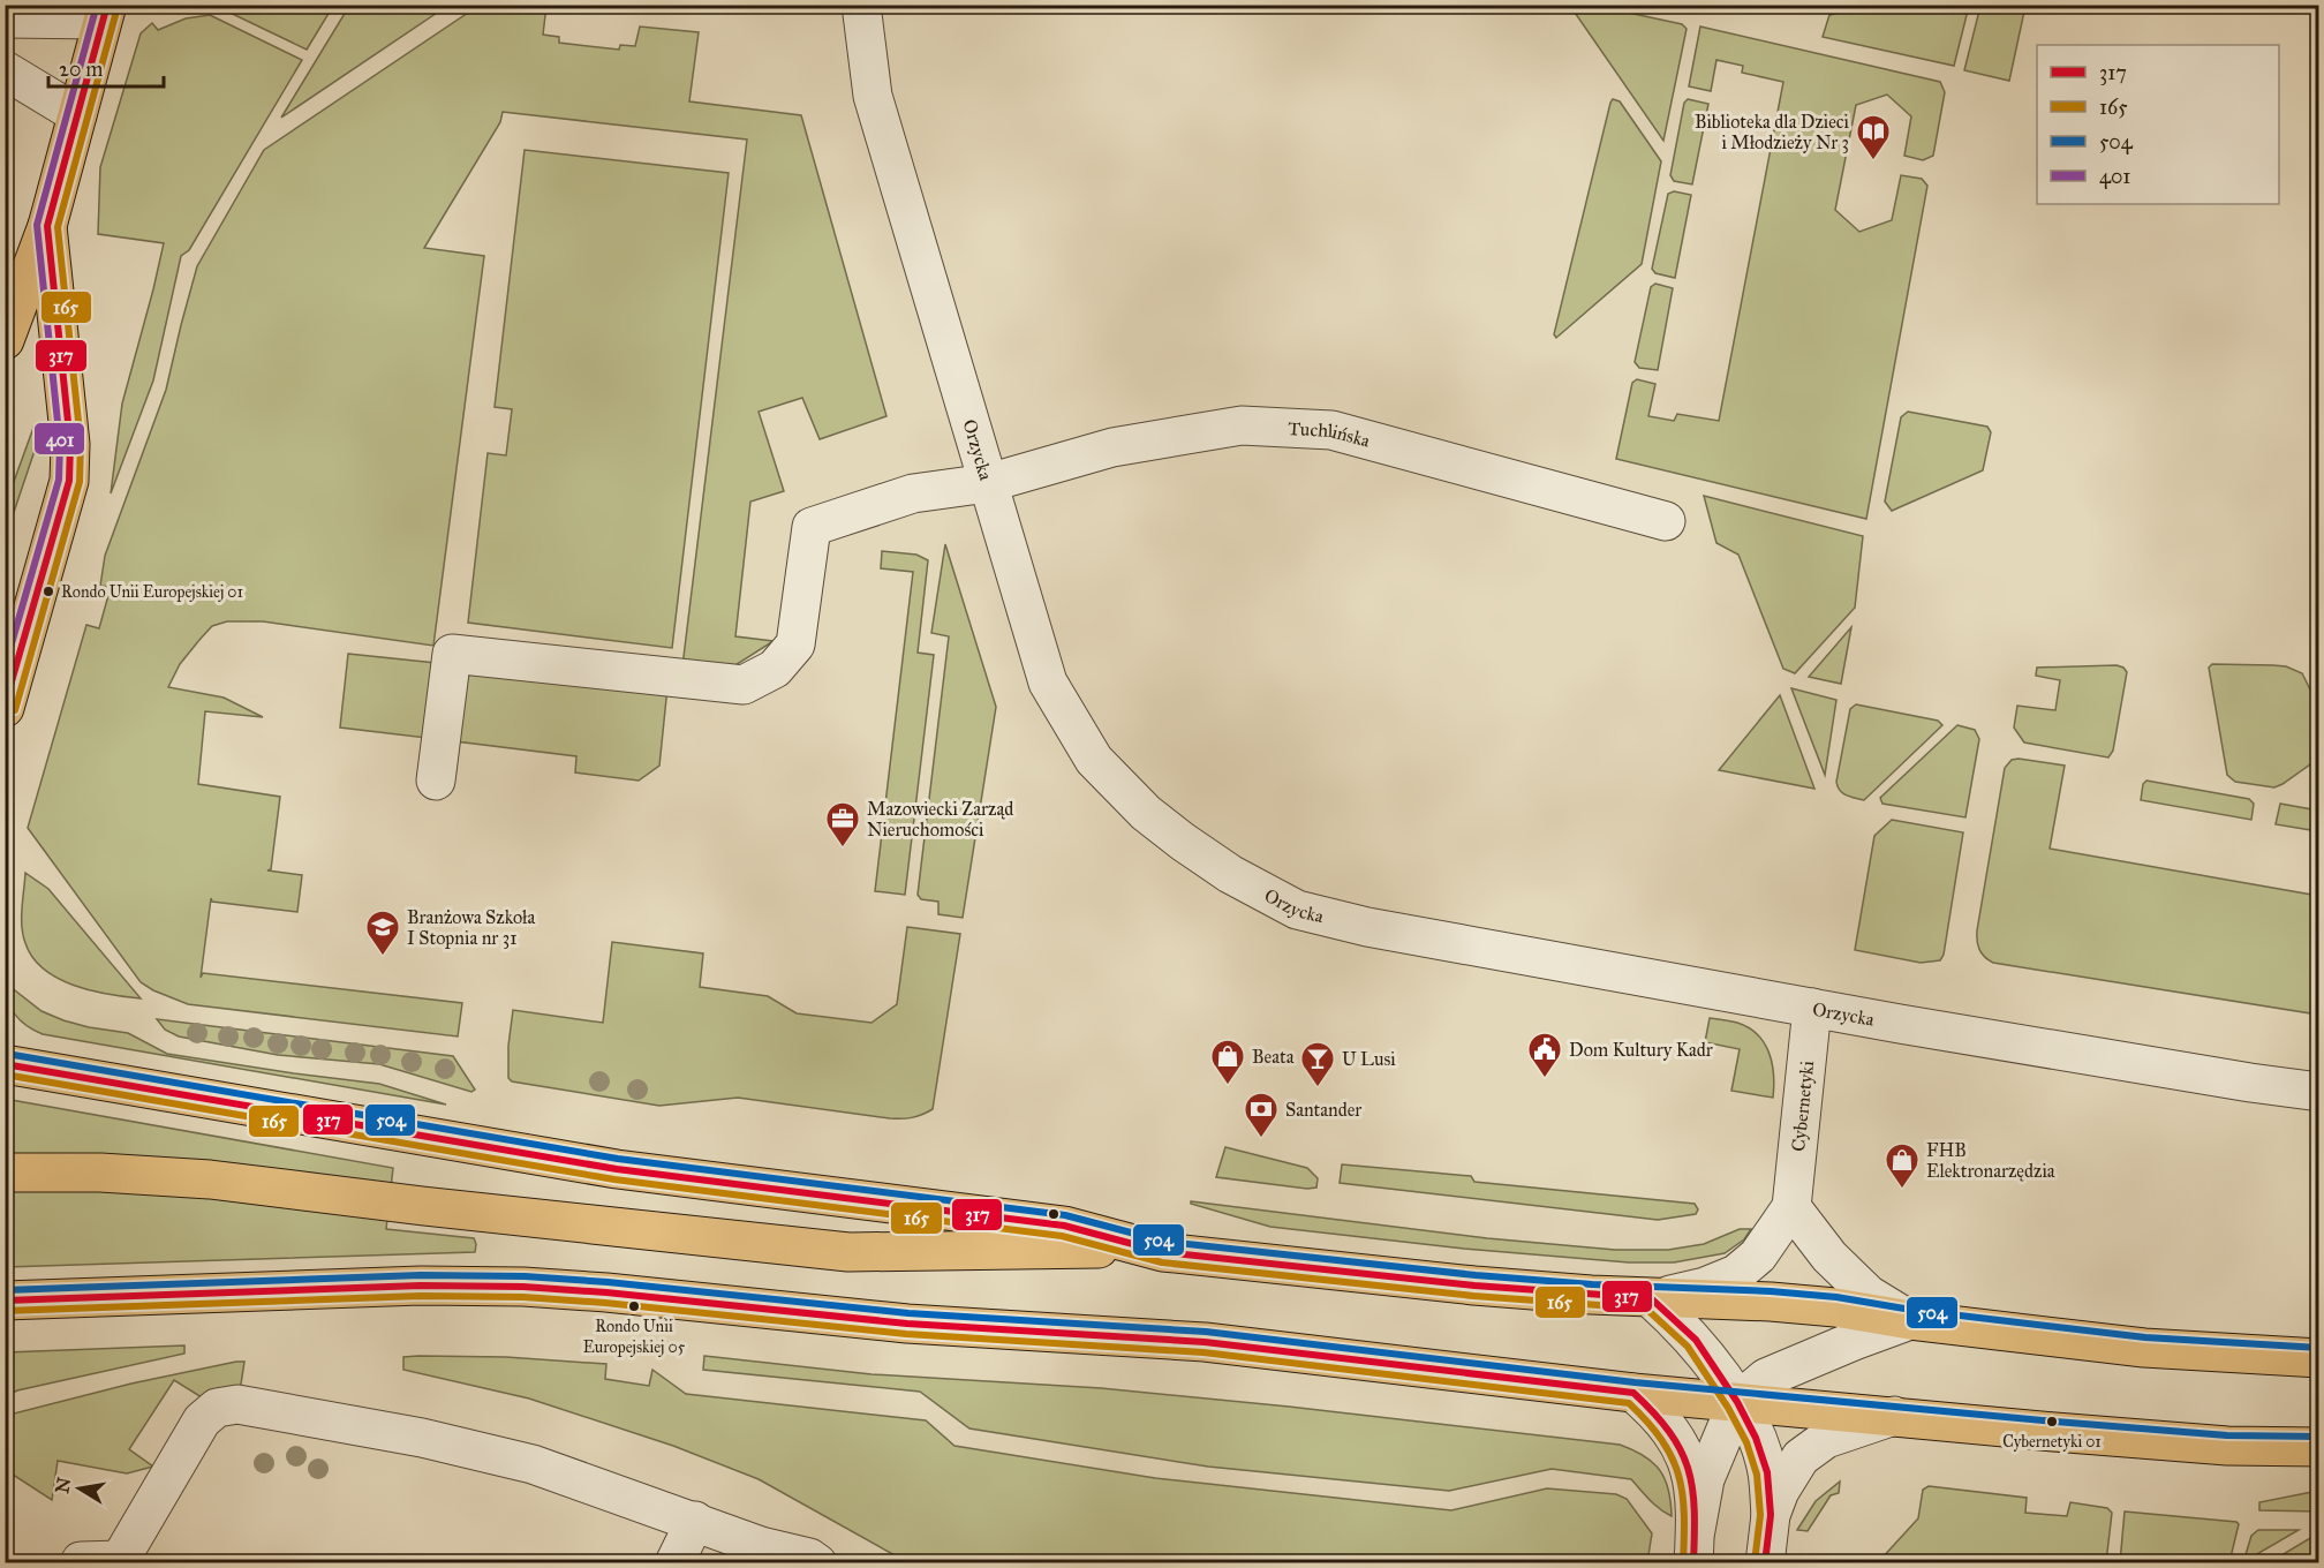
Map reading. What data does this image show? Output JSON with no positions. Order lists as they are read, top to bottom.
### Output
{
  "streets": {
    "street": ["Tuchlińska", "Orzycka", "Cybernetyki"]
  },
  "crossings": [
    ["Tuchlińska", "Orzycka"],
    ["Orzycka", "Cybernetyki"]
  ],
  "places": {
    "library": ["Biblioteka dla Dzieci i Młodzieży Nr 3"],
    "other": ["Rondo Unii Europejskiej 01", "Rondo Unii Europejskiej 05", "Cybernetyki 01"],
    "office": ["Mazowiecki Zarząd Nieruchomości"],
    "school or university": ["Branżowa Szkoła I Stopnia nr 31"],
    "public building": ["Dom Kultury Kadr"],
    "shop": ["Beata", "FHB Elektronarzędzia"],
    "bar": ["U Lusi"],
    "bank": ["Santander"]
  },
  "lines": [
    "transit line 317",
    "transit line 401",
    "transit line 165",
    "transit line 504"
  ],
  "legend": [
    "317",
    "165",
    "504",
    "401"
  ],
  "scale_bar": "20 m",
  "north": "left"
}
